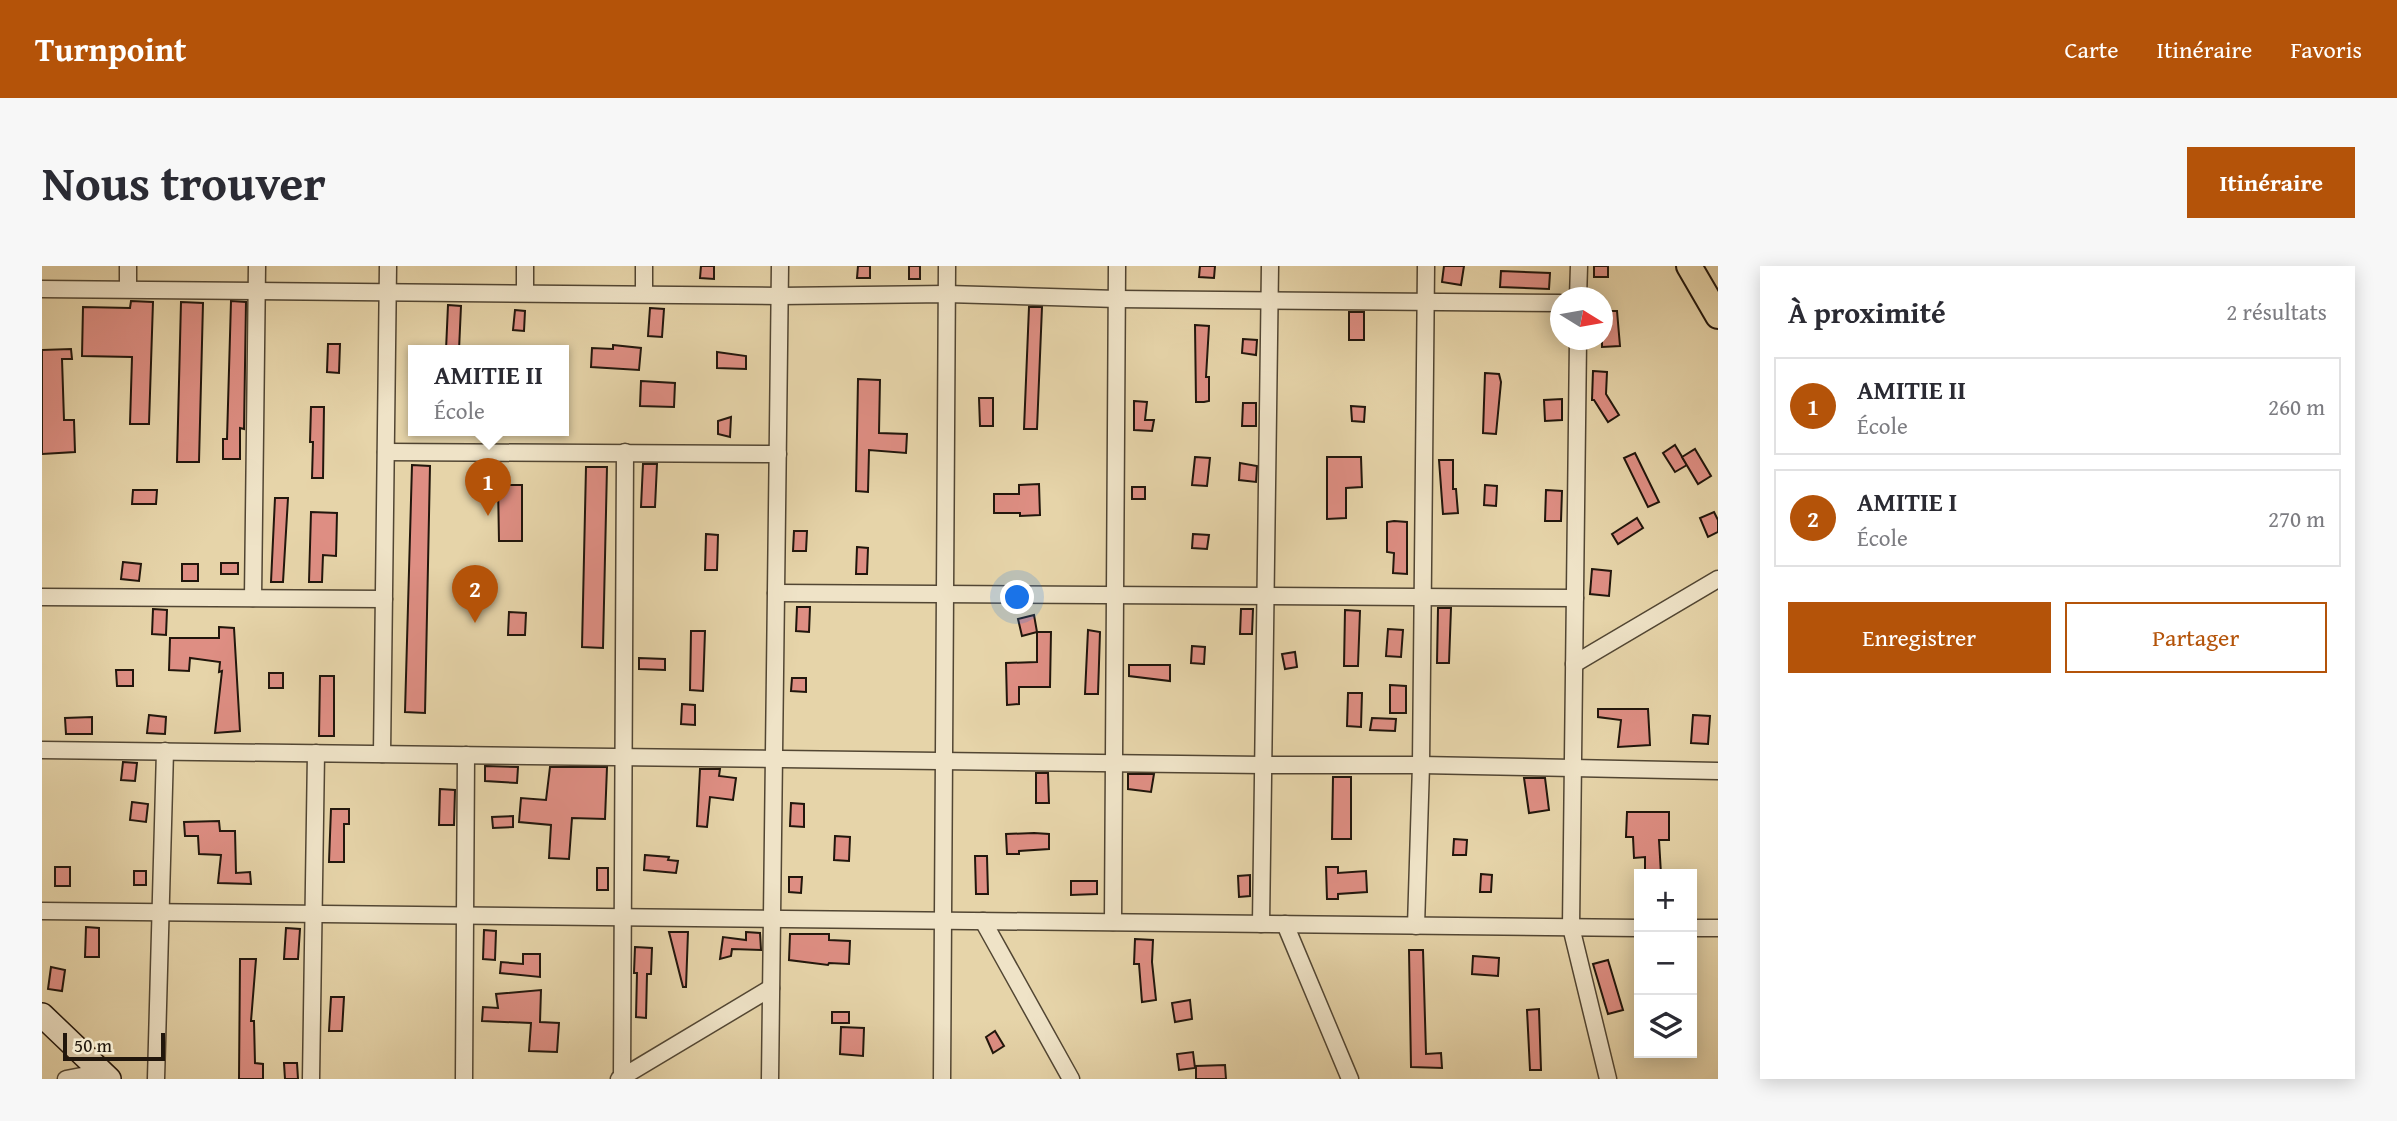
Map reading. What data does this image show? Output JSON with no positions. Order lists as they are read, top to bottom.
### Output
{
  "scale_bar": "50 m",
  "north": "right",
  "page": {
    "header": "Turnpoint",
    "nav": ["Carte", "Itinéraire", "Favoris"],
    "title": "Nous trouver",
    "buttons": [
      "Itinéraire",
      ["Enregistrer", "Partager"]
    ],
    "heading": ["À proximité", "2 résultats"],
    "popup": ["AMITIE II", "École"],
    "list": [
      {
        "mark": "1",
        "name": "AMITIE II",
        "note": "École",
        "value": "260 m"
      },
      {
        "mark": "2",
        "name": "AMITIE I",
        "note": "École",
        "value": "270 m"
      }
    ],
    "pins": ["1", "2"],
    "map_buttons": ["+", "−"],
    "scale": "50 m"
  }
}
